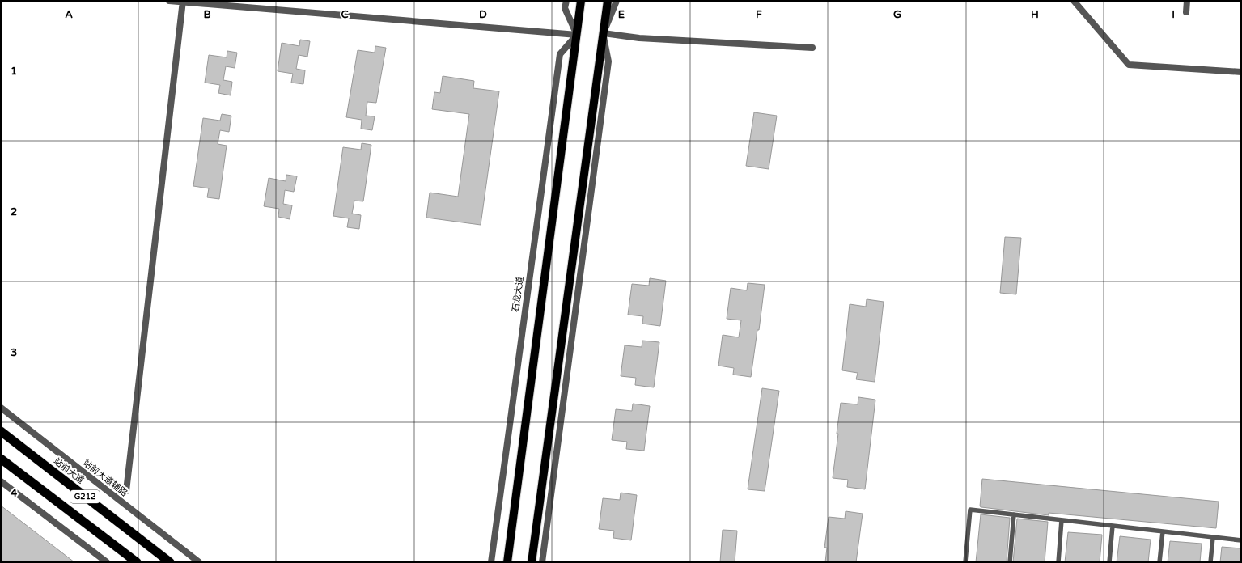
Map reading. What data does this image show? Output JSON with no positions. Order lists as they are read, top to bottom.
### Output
{
  "streets": {
    "highway": ["站前大道", "G212"],
    "street": ["石龙大道", "站前大道辅路"]
  },
  "grid": {
    "columns": [
      "A",
      "B",
      "C",
      "D",
      "E",
      "F",
      "G",
      "H",
      "I"
    ],
    "rows": [
      "1",
      "2",
      "3",
      "4"
    ]
  }
}
